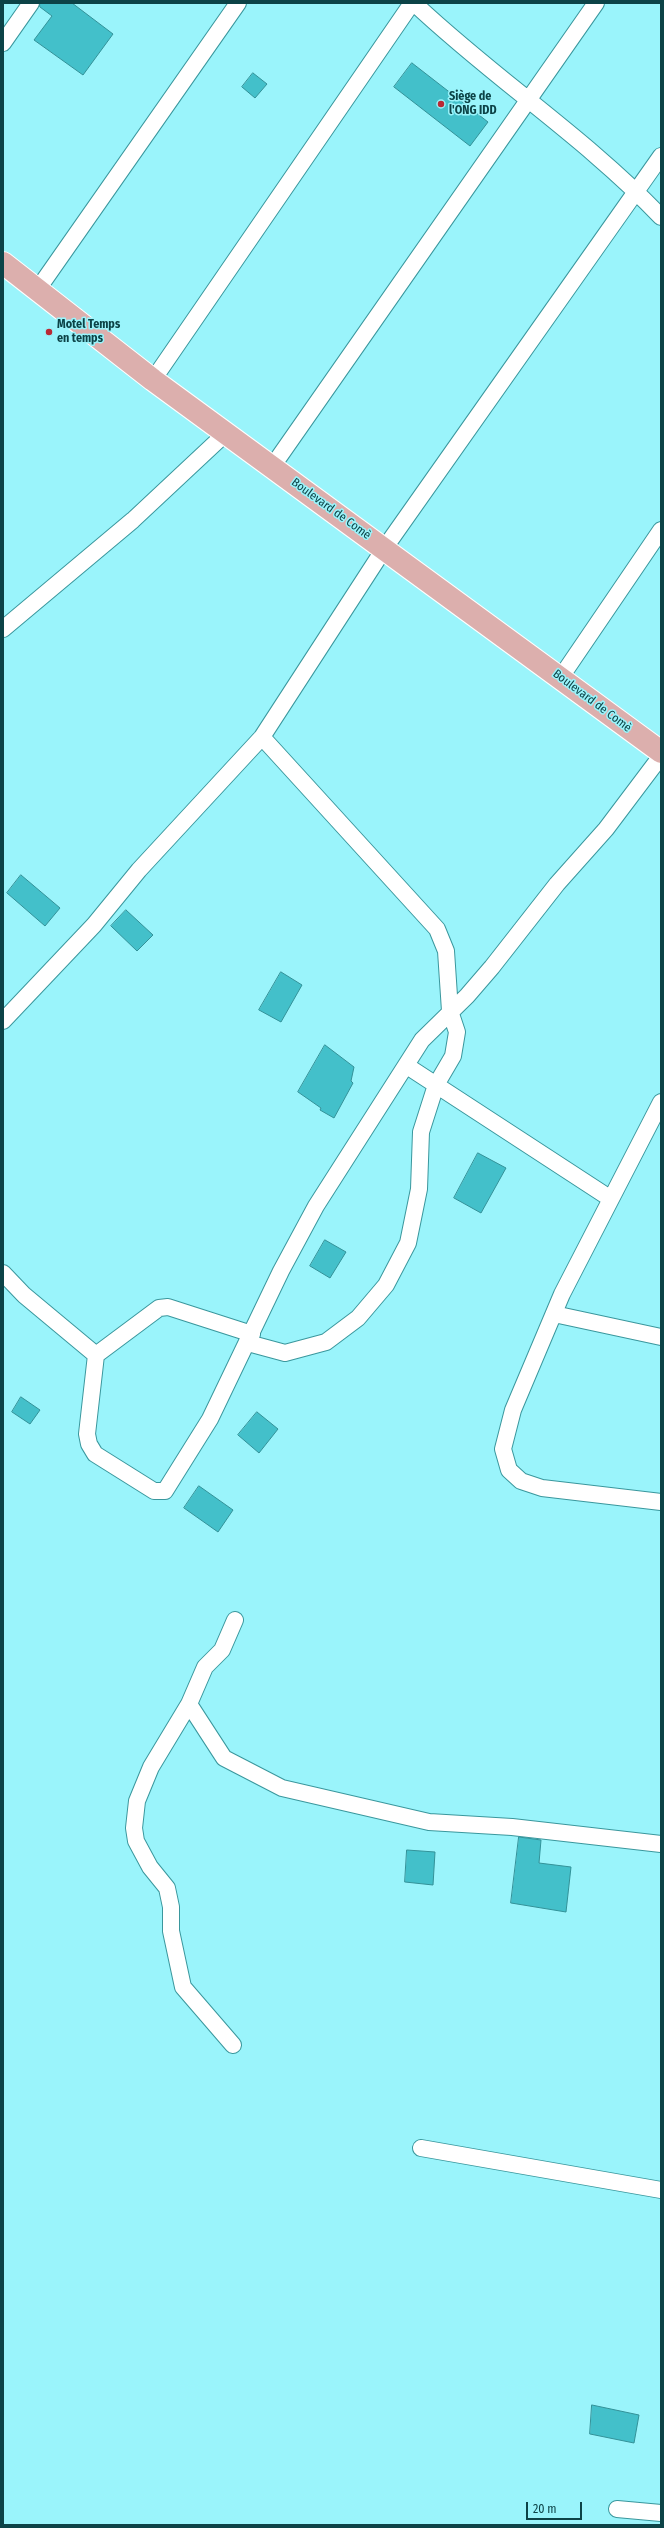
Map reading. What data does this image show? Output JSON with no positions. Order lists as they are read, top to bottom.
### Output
{
  "streets": {
    "main road": ["Boulevard de Comè"]
  },
  "places": ["Siège de l'ONG IDD", "Motel Temps en temps"],
  "scale_bar": "20 m"
}
